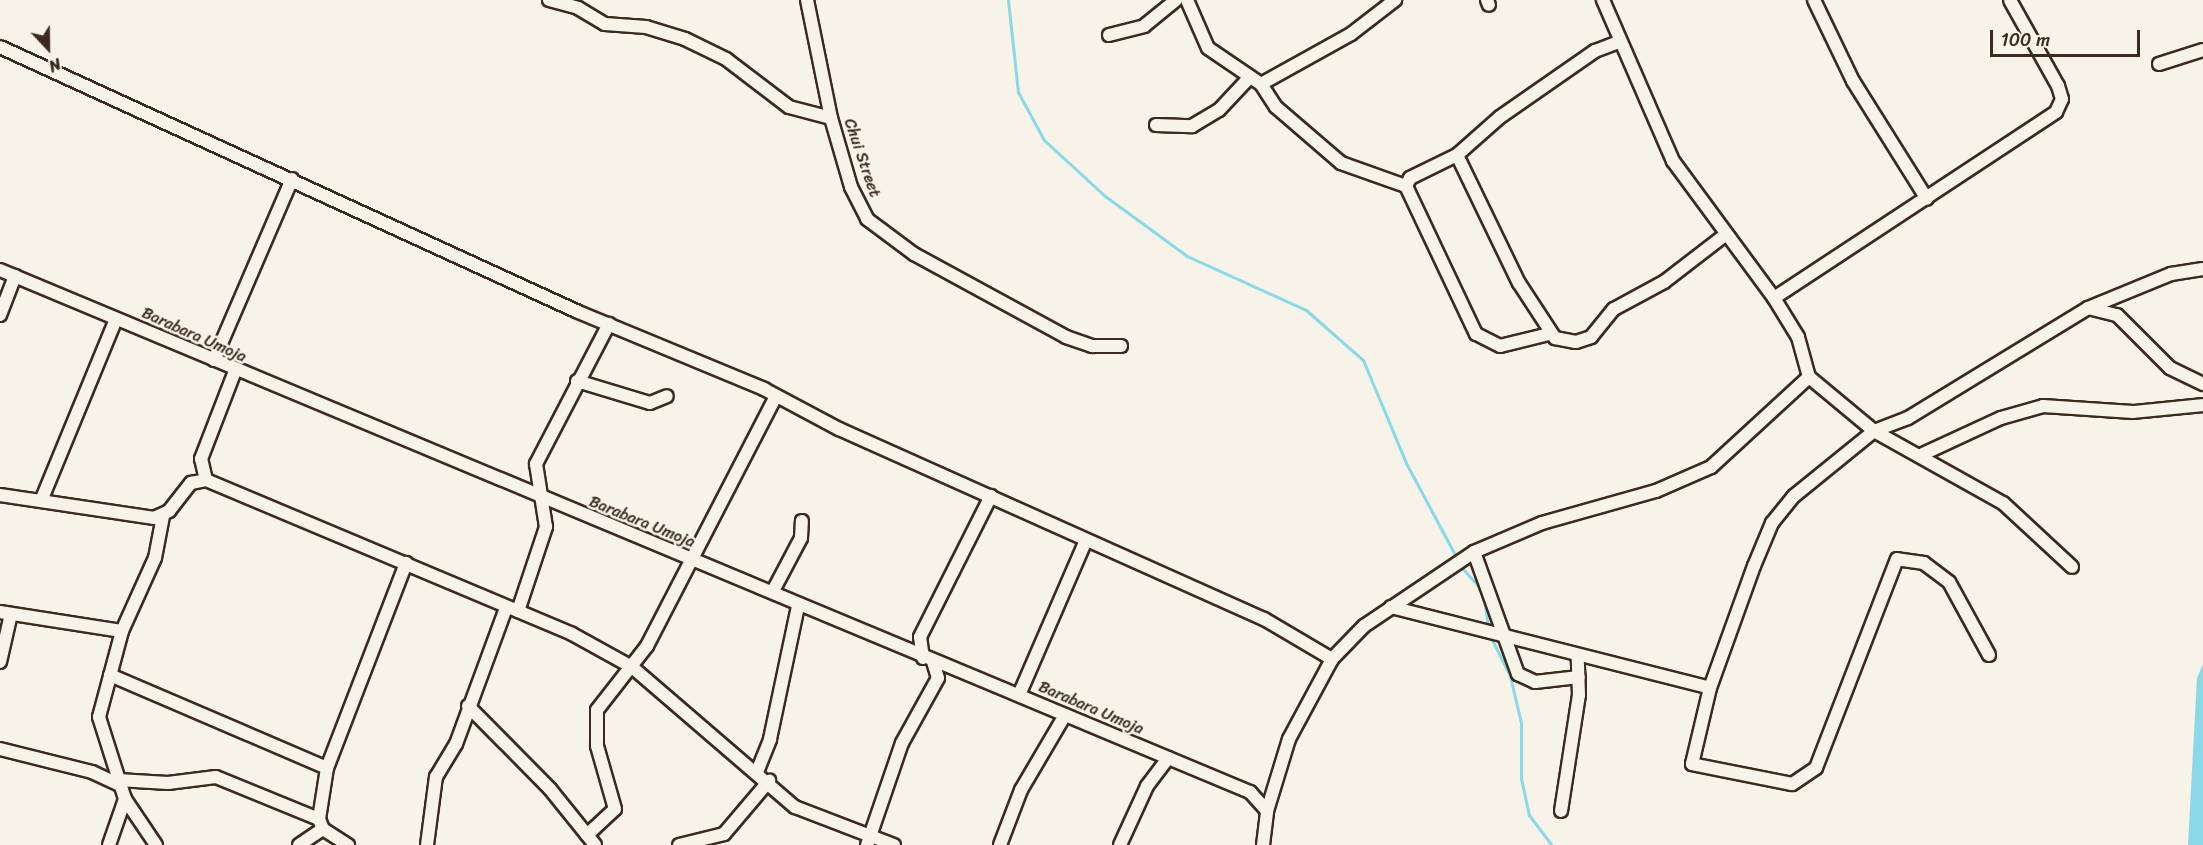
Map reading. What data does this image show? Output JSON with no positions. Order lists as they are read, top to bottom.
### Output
{
  "streets": {
    "street": ["Chui Street", "Barabara Umoja"]
  },
  "scale_bar": "100 m",
  "north": "bottom"
}
